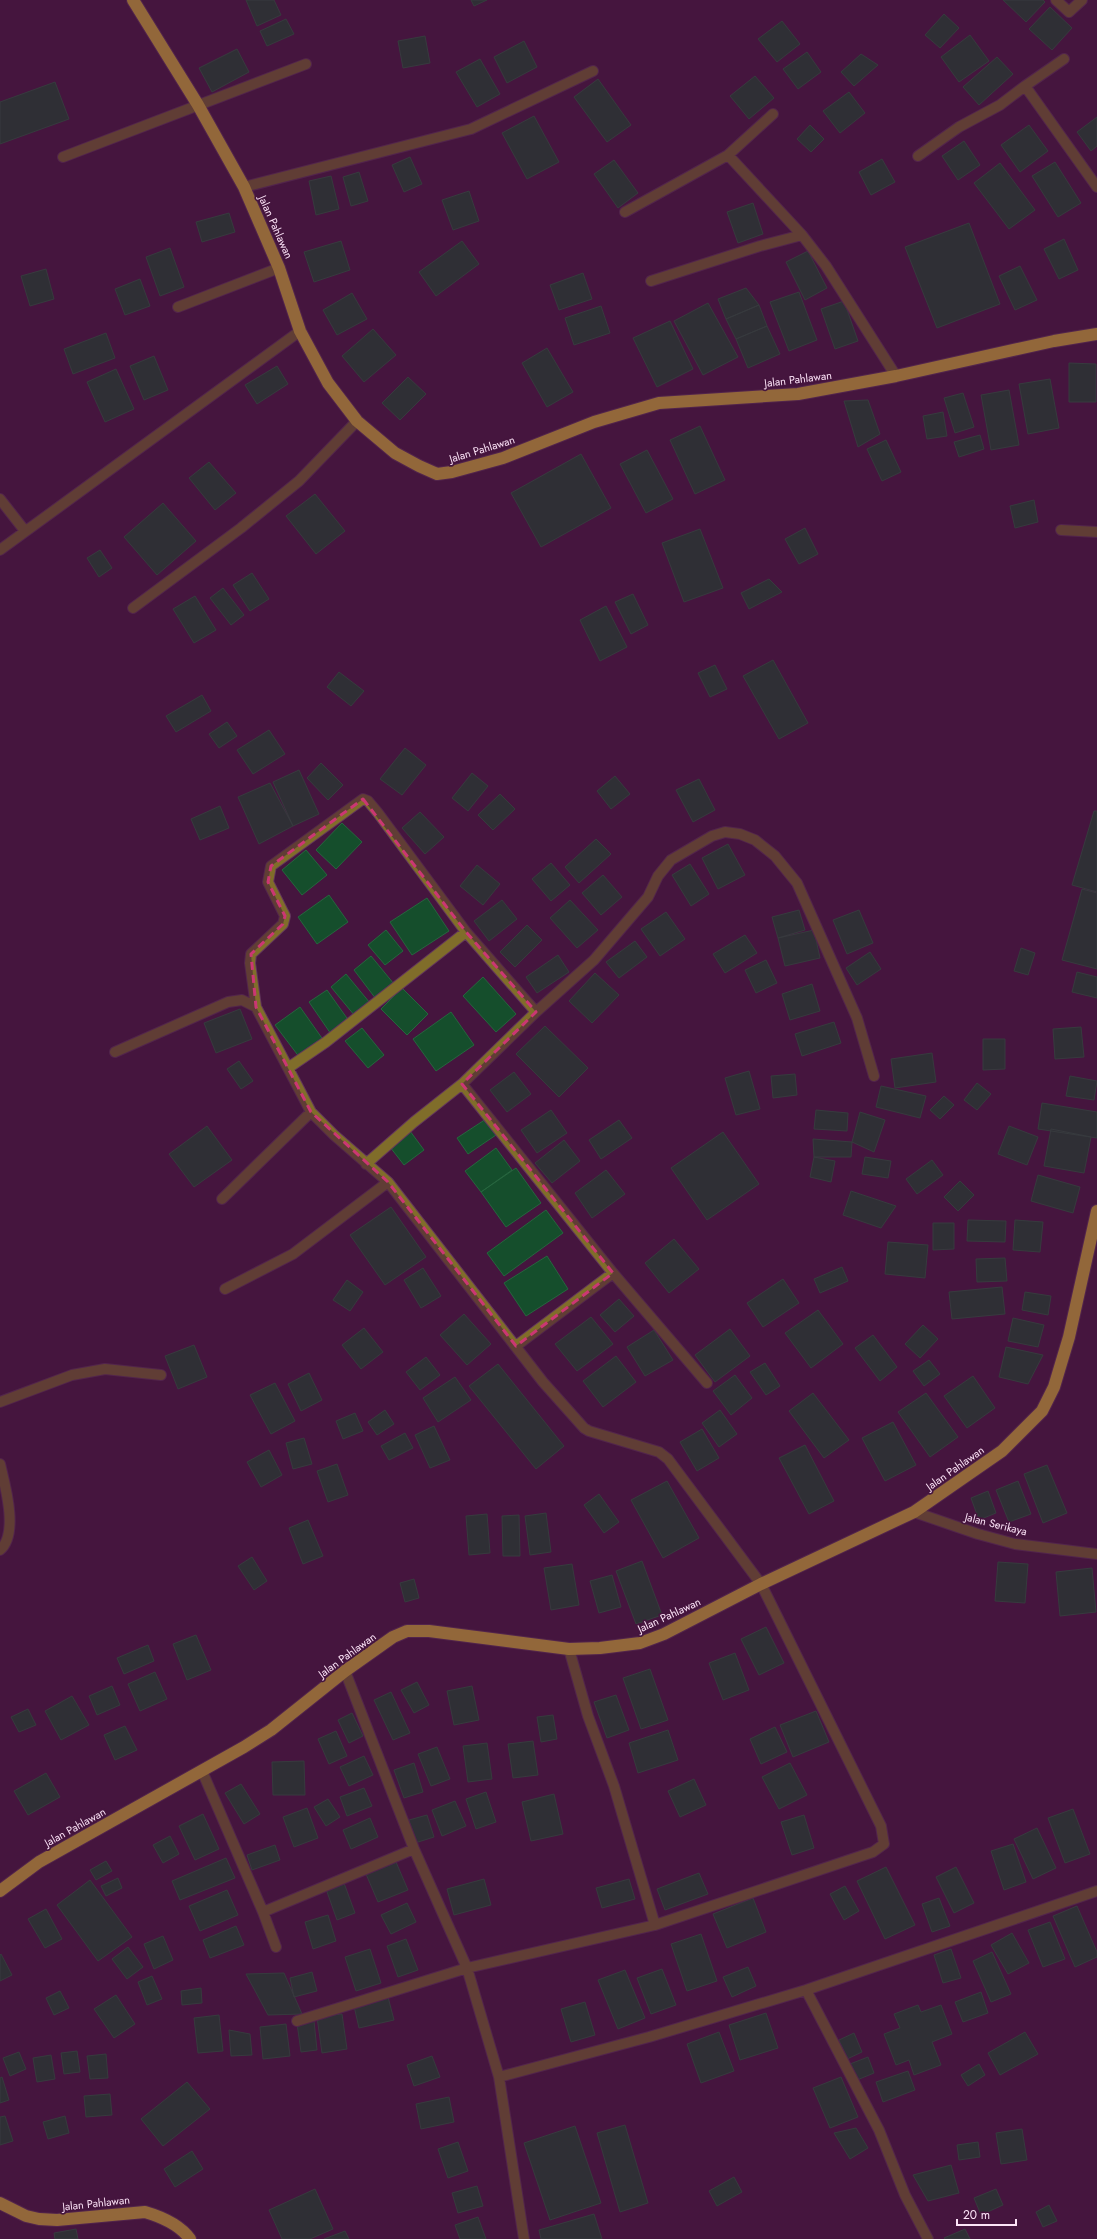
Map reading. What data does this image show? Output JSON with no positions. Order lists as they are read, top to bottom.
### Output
{
  "streets": {
    "highway": ["Jalan Pahlawan"],
    "street": ["Jalan Serikaya"]
  },
  "crossings": [
    ["Jalan Pahlawan", "Jalan Serikaya"]
  ],
  "scale_bar": "20 m"
}
